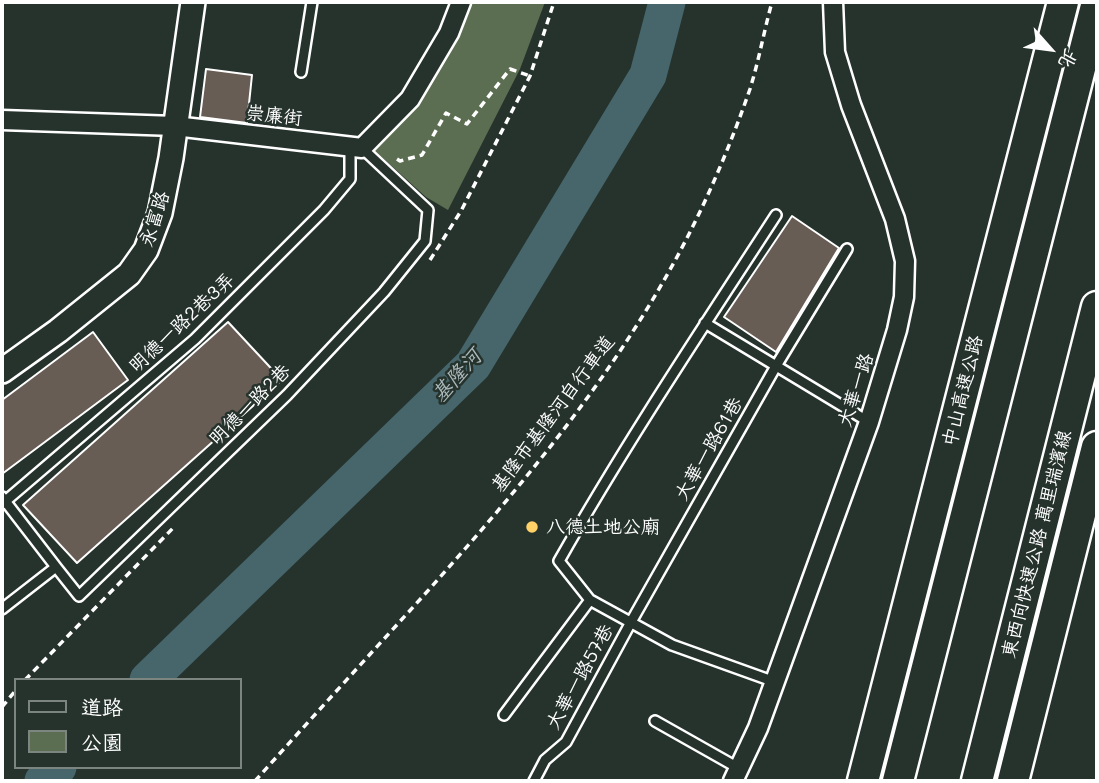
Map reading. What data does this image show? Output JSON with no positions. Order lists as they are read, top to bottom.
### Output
{
  "streets": {
    "highway": ["中山高速公路", "東西向快速公路 萬里瑞濱線"],
    "street": ["崇廉街", "永富路", "大華一路"],
    "lane": [
      "明德一路2巷3弄",
      "明德一路2巷",
      "大華一路61巷",
      "大華一路57巷"
    ],
    "path": ["基隆市基隆河自行車道"]
  },
  "crossings": [
    ["崇廉街", "永富路"],
    ["崇廉街", "明德一路2巷3弄"],
    ["崇廉街", "明德一路2巷"],
    ["明德一路2巷3弄", "明德一路2巷"],
    ["大華一路", "大華一路57巷"],
    ["大華一路61巷", "大華一路57巷"]
  ],
  "water": ["基隆河"],
  "places": ["八德土地公廟"],
  "legend": ["道路", "公園"],
  "north": "bottom right"
}
